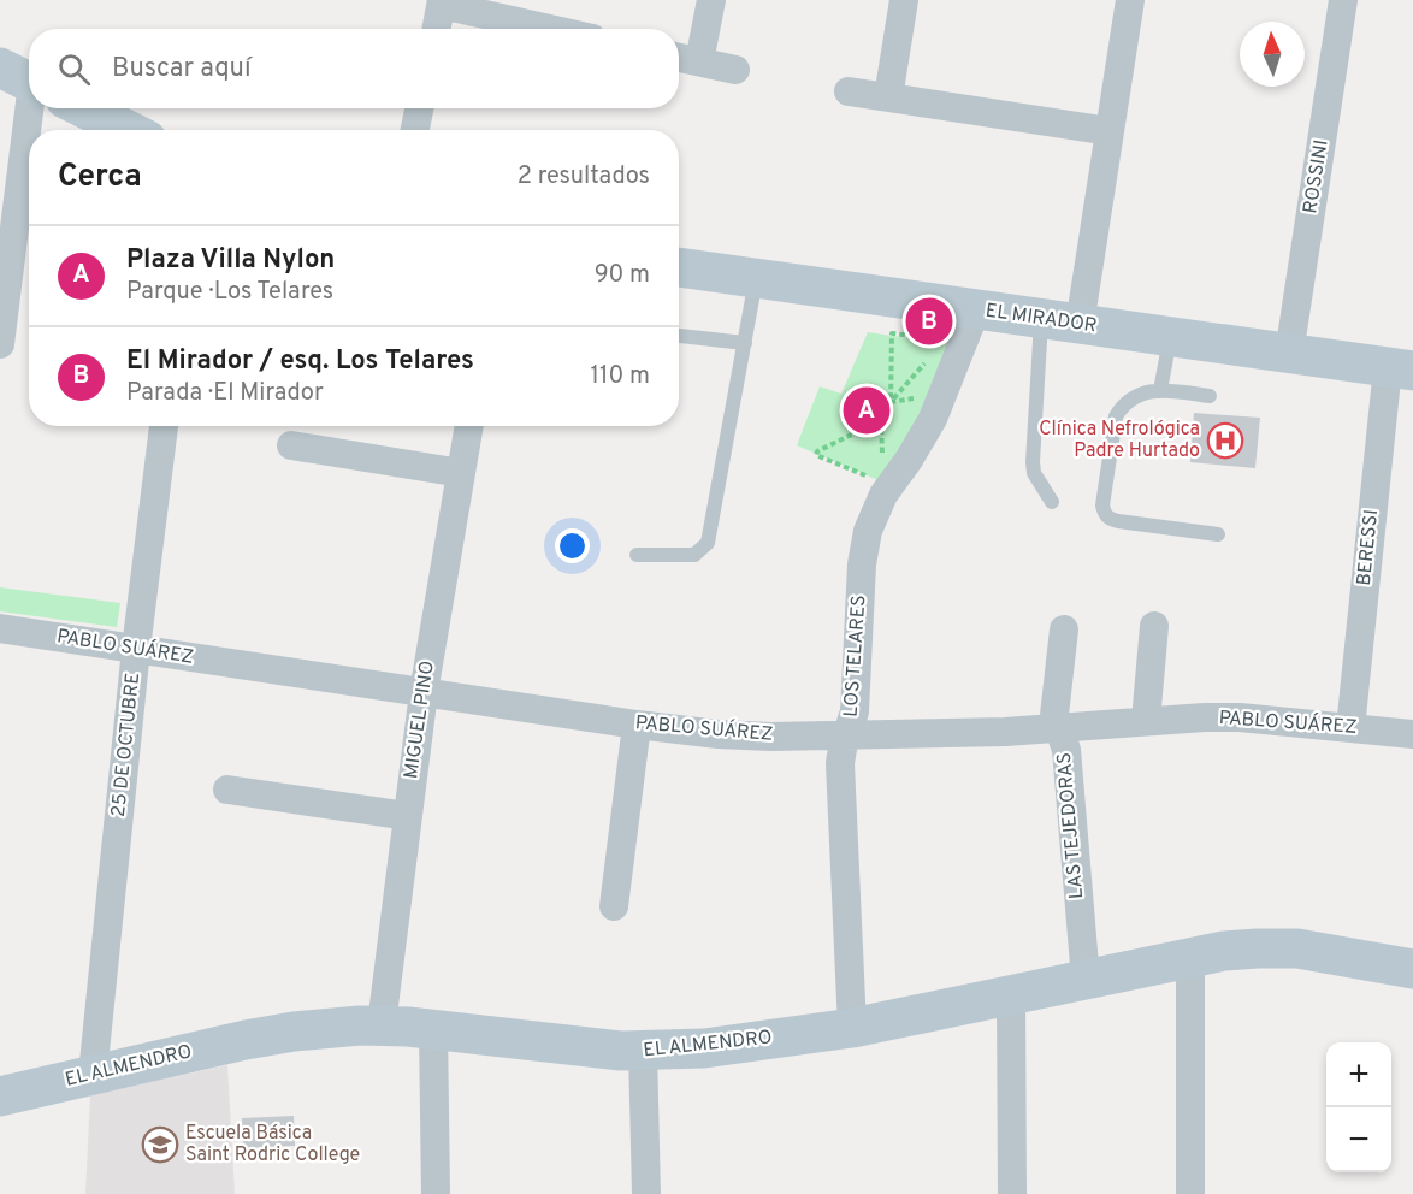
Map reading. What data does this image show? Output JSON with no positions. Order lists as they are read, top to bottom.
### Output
{
  "streets": {
    "street": [
      "ROSSINI",
      "EL MIRADOR",
      "BERESSI",
      "PABLO SUÁREZ",
      "LOS TELARES",
      "MIGUEL PINO",
      "25 DE OCTUBRE",
      "LAS TEJEDORAS",
      "EL ALMENDRO"
    ]
  },
  "crossings": [
    ["ROSSINI", "EL MIRADOR"],
    ["EL MIRADOR", "BERESSI"],
    ["EL MIRADOR", "LOS TELARES"],
    ["BERESSI", "PABLO SUÁREZ"],
    ["PABLO SUÁREZ", "LOS TELARES"],
    ["PABLO SUÁREZ", "MIGUEL PINO"],
    ["PABLO SUÁREZ", "25 DE OCTUBRE"],
    ["PABLO SUÁREZ", "LAS TEJEDORAS"],
    ["LOS TELARES", "EL ALMENDRO"],
    ["MIGUEL PINO", "EL ALMENDRO"],
    ["25 DE OCTUBRE", "EL ALMENDRO"],
    ["LAS TEJEDORAS", "EL ALMENDRO"]
  ],
  "places": {
    "hospital": ["Clínica Nefrológica Padre Hurtado"],
    "school or university": ["Escuela Básica Saint Rodric College"]
  },
  "north": "top",
  "page": {
    "search": "Buscar aquí",
    "heading": ["Cerca", "2 resultados"],
    "list": [
      {
        "mark": "A",
        "name": "Plaza Villa Nylon",
        "note": "Parque · Los Telares",
        "value": "90 m"
      },
      {
        "mark": "B",
        "name": "El Mirador / esq. Los Telares",
        "note": "Parada · El Mirador",
        "value": "110 m"
      }
    ],
    "pins": ["B", "A"],
    "map_buttons": ["+", "−"]
  }
}
